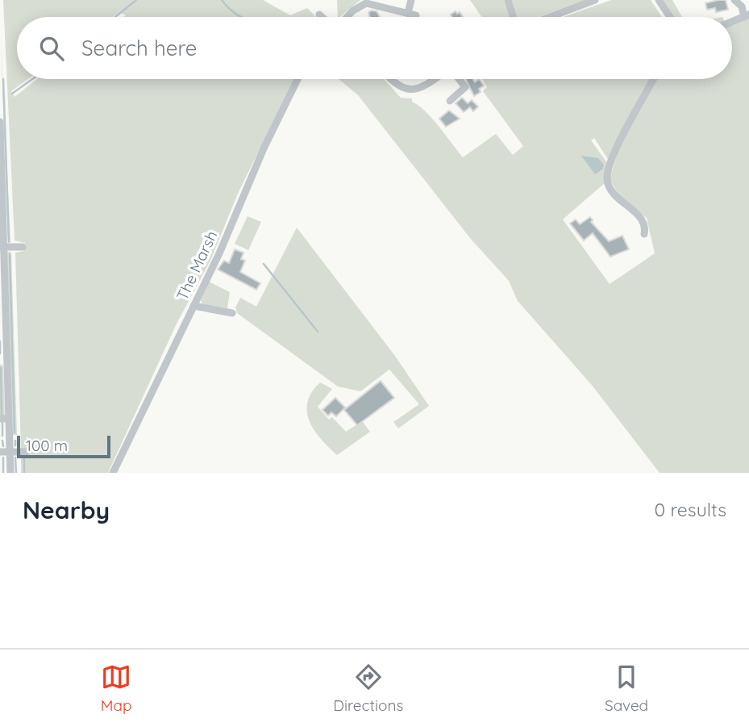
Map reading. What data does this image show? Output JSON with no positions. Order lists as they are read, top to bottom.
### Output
{
  "streets": {
    "street": ["The Marsh"]
  },
  "scale_bar": "100 m",
  "page": {
    "search": "Search here",
    "scale": "100 m",
    "heading": ["Nearby", "0 results"],
    "nav": ["Map", "Directions", "Saved"]
  }
}
